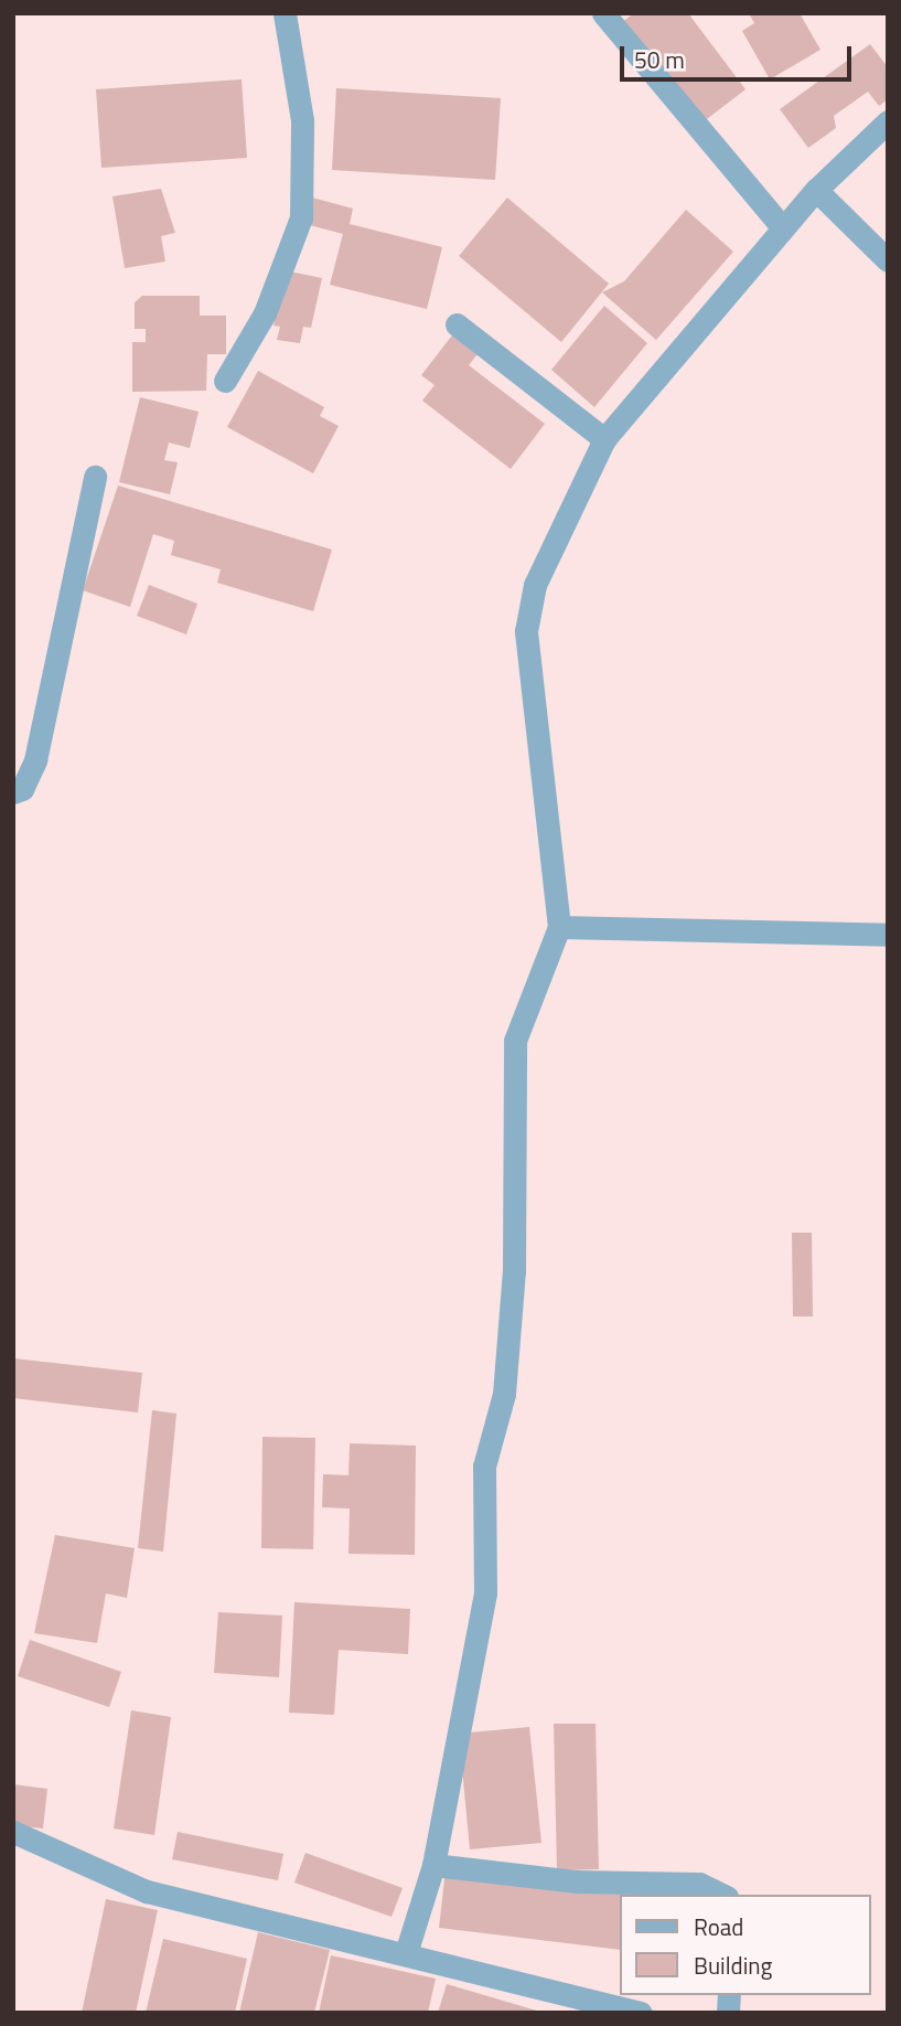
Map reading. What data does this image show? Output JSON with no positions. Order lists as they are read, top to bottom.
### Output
{
  "legend": ["Road", "Building"],
  "scale_bar": "50 m"
}
